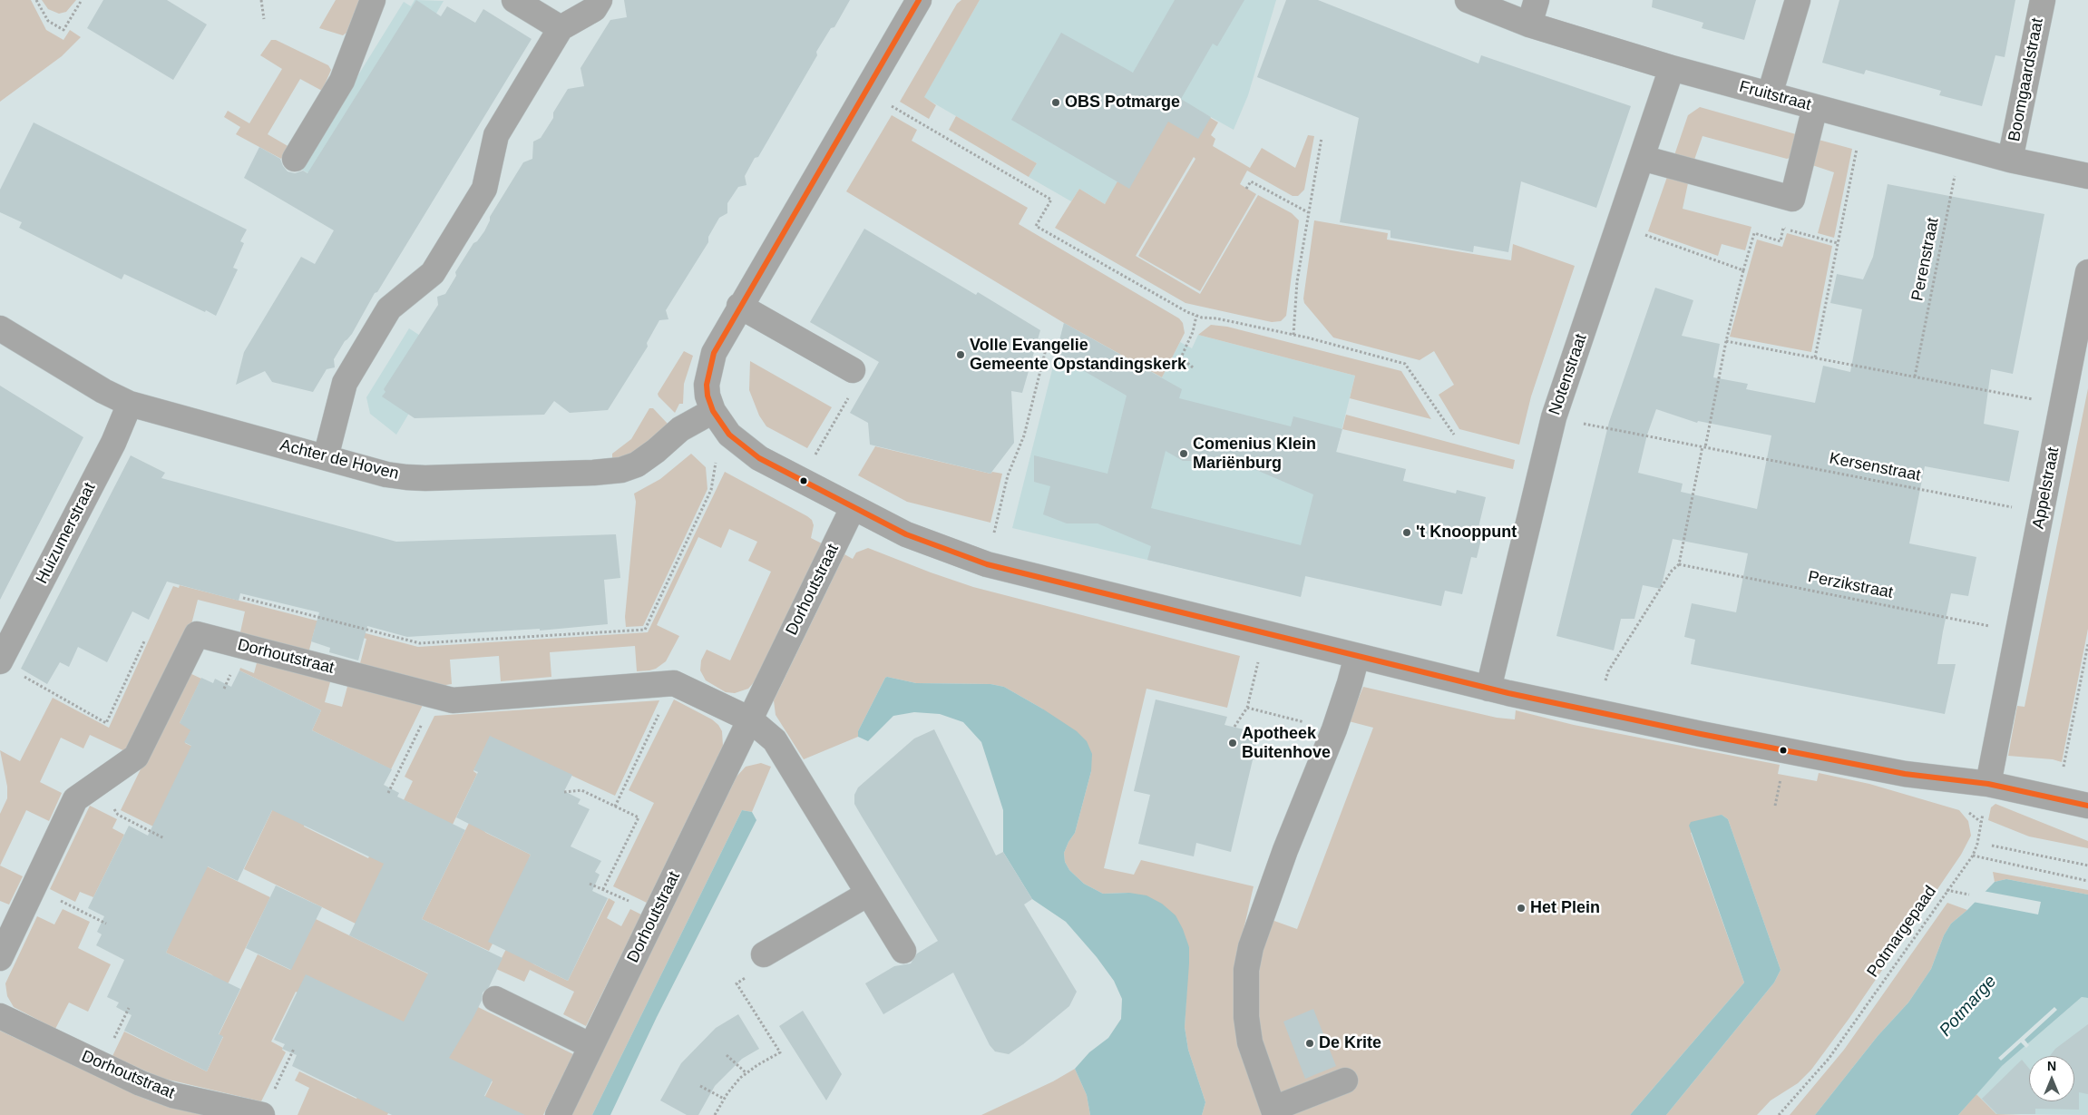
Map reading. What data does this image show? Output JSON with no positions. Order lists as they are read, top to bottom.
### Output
{
  "streets": {
    "street": [
      "Boomgaardstraat",
      "Fruitstraat",
      "Notenstraat",
      "Achter de Hoven",
      "Appelstraat",
      "Huizumerstraat",
      "Dorhoutstraat"
    ],
    "path": [
      "Perenstraat",
      "Kersenstraat",
      "Perzikstraat",
      "Potmargepaad"
    ]
  },
  "crossings": [
    ["Boomgaardstraat", "Fruitstraat"],
    ["Fruitstraat", "Perenstraat"],
    ["Fruitstraat", "Notenstraat"],
    ["Notenstraat", "Kersenstraat"],
    ["Achter de Hoven", "Huizumerstraat"],
    ["Kersenstraat", "Appelstraat"],
    ["Appelstraat", "Perzikstraat"]
  ],
  "water": ["Potmarge"],
  "places": [
    "OBS Potmarge",
    "Volle Evangelie Gemeente Opstandingskerk",
    "Comenius Klein Mariënburg",
    "'t Knooppunt",
    "Apotheek Buitenhove",
    "Het Plein",
    "De Krite"
  ],
  "north": "top"
}
